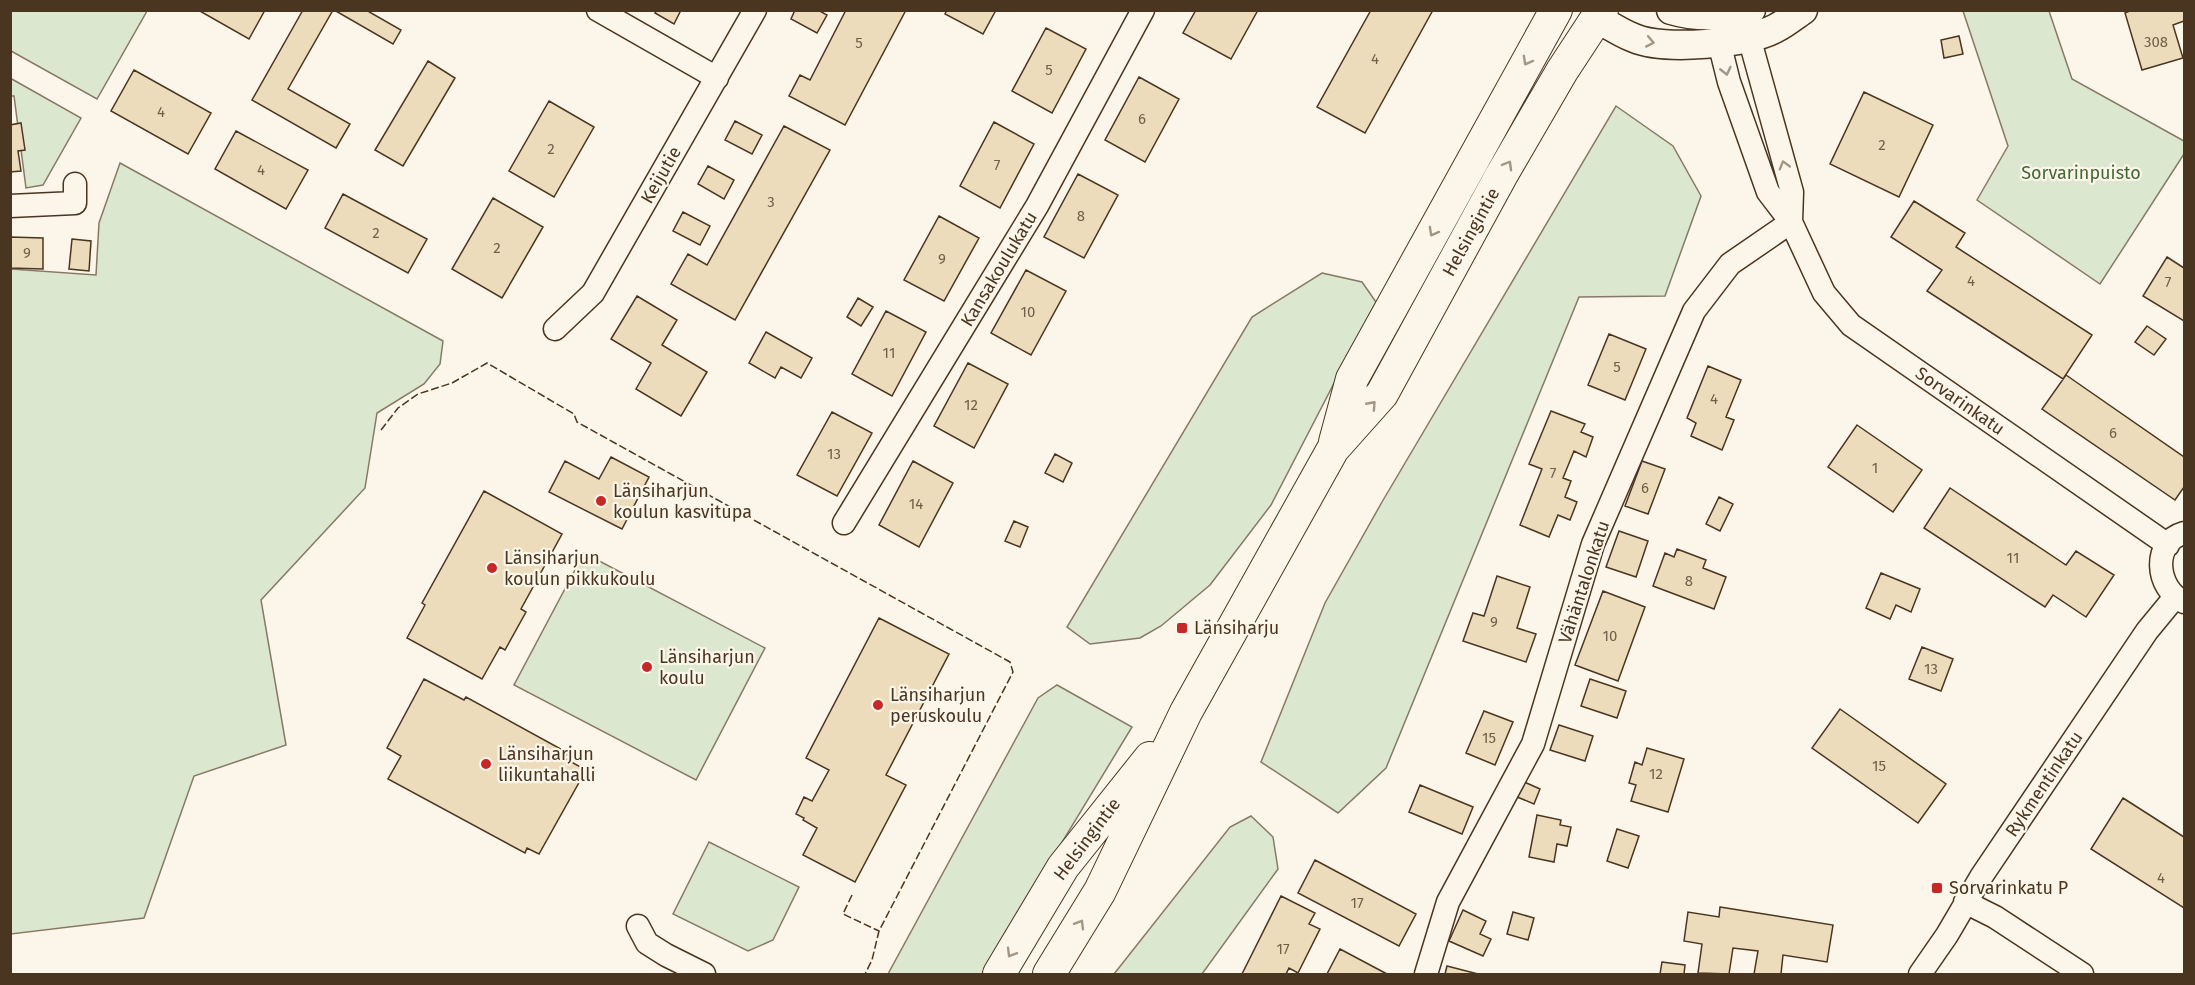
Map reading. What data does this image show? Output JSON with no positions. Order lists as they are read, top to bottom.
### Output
{
  "streets": {
    "main road": ["Helsingintie"],
    "street": [
      "Keijutie",
      "Kansakoulukatu",
      "Sorvarinkatu",
      "Vähäntalonkatu",
      "Rykmentinkatu"
    ]
  },
  "crossings": [
    ["Sorvarinkatu", "Vähäntalonkatu"]
  ],
  "parks": ["Sorvarinpuisto"],
  "places": {
    "other": [
      "Länsiharjun koulun kasvitupa",
      "Länsiharjun koulun pikkukoulu",
      "Länsiharjun koulu",
      "Länsiharjun peruskoulu",
      "Länsiharjun liikuntahalli"
    ],
    "transit": ["Länsiharju", "Sorvarinkatu P"]
  },
  "house_numbers": [
    "308",
    "5",
    "4",
    "5",
    "4",
    "6",
    "2",
    "2",
    "7",
    "4",
    "3",
    "8",
    "2",
    "2",
    "9",
    "9",
    "4",
    "7",
    "10",
    "11",
    "5",
    "4",
    "12",
    "6",
    "13",
    "1",
    "7",
    "6",
    "14",
    "11",
    "8",
    "9",
    "10",
    "13",
    "15",
    "15",
    "12",
    "4",
    "17",
    "17"
  ]
}
